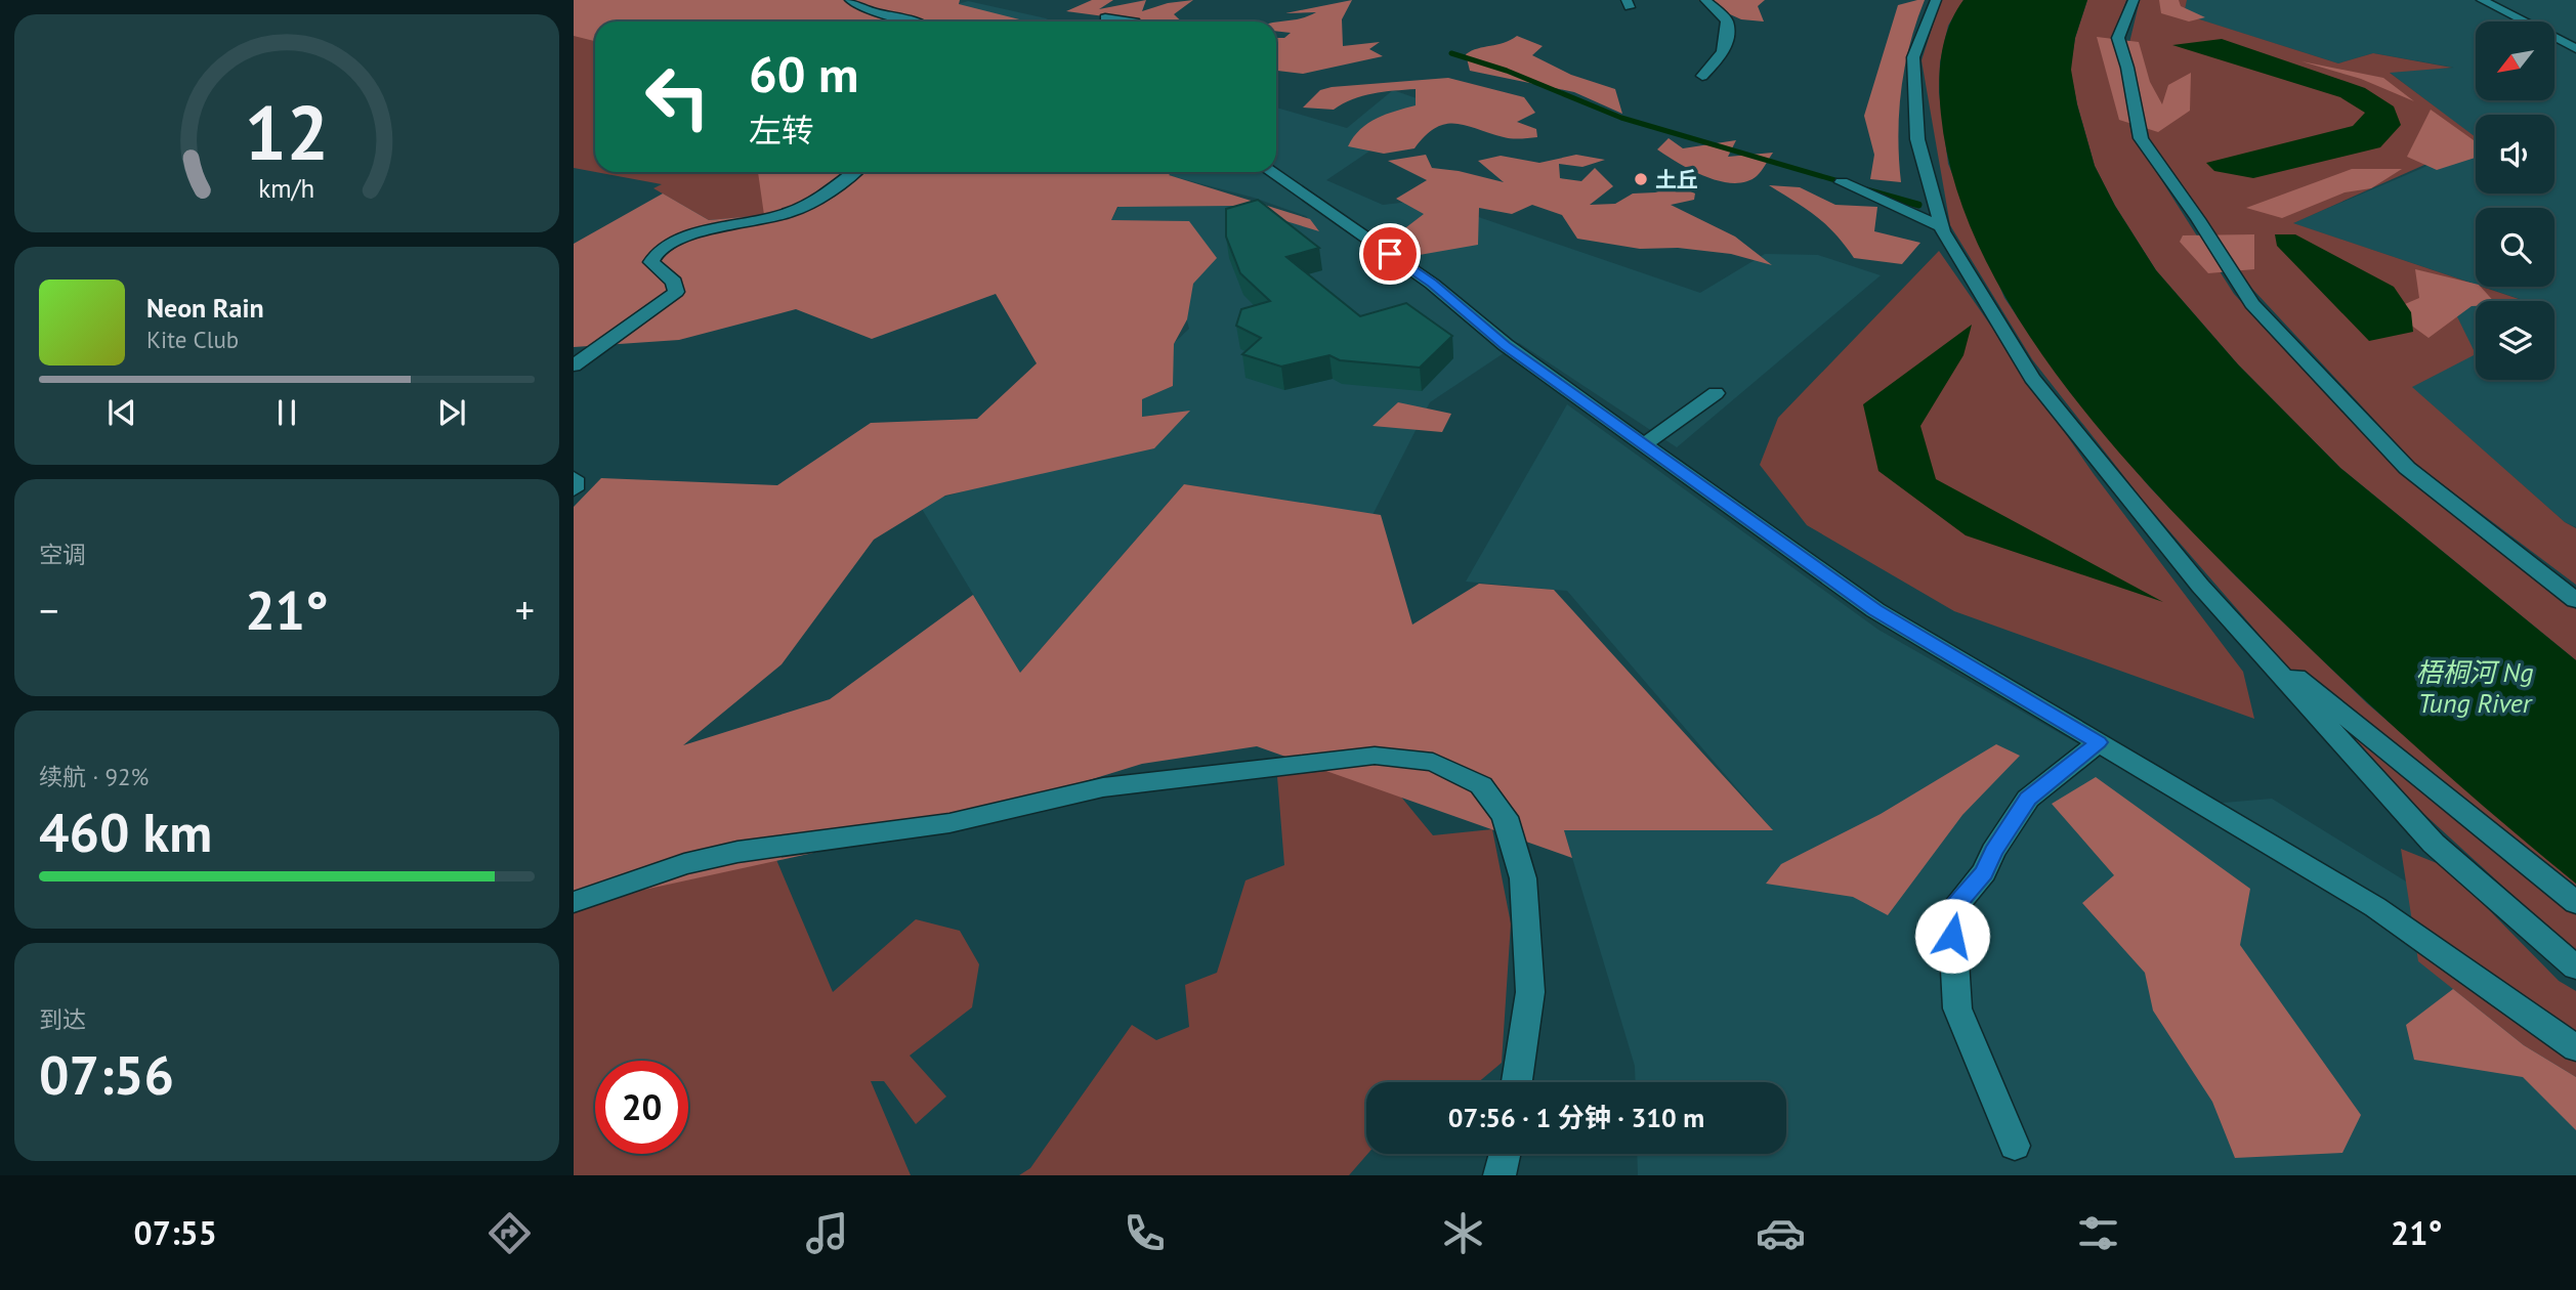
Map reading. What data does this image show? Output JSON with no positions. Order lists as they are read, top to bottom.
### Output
{
  "water": ["梧桐河 Ng Tung River"],
  "places": ["土丘"],
  "north": "bottom left",
  "page": {
    "turn": ["60 m", "左转"],
    "song": ["Neon Rain", "Kite Club"],
    "tile": [
      "空调",
      ["续航 · 92%", "460 km"],
      ["到达", "07:56"]
    ],
    "heat": ["−", "21°", "+"],
    "limit": "20",
    "trip": "07:56 · 1 分钟 · 310 m",
    "tabs": ["07:55", "21°"],
    "gauge": ["12", "km/h"]
  }
}
